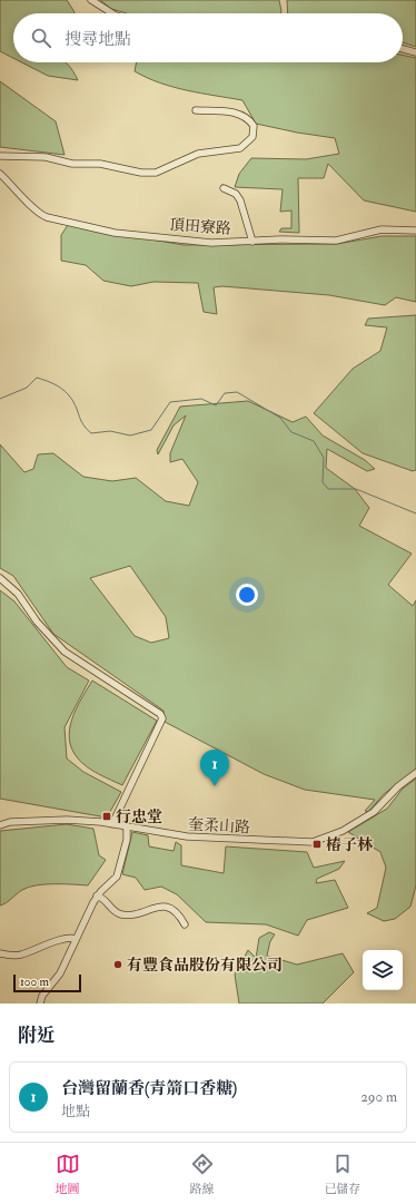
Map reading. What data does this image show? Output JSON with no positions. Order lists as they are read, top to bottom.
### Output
{
  "streets": {
    "street": ["頂田寮路", "奎柔山路"]
  },
  "places": {
    "transit": ["行忠堂", "樁子林"],
    "other": ["有豐食品股份有限公司"]
  },
  "scale_bar": "100 m",
  "page": {
    "search": "搜尋地點",
    "pins": "1",
    "scale": "100 m",
    "heading": "附近",
    "list": [
      {
        "mark": "1",
        "name": "台灣留蘭香(青箭口香糖)",
        "note": "地點",
        "value": "290 m"
      }
    ],
    "nav": ["地圖", "路線", "已儲存"]
  }
}
